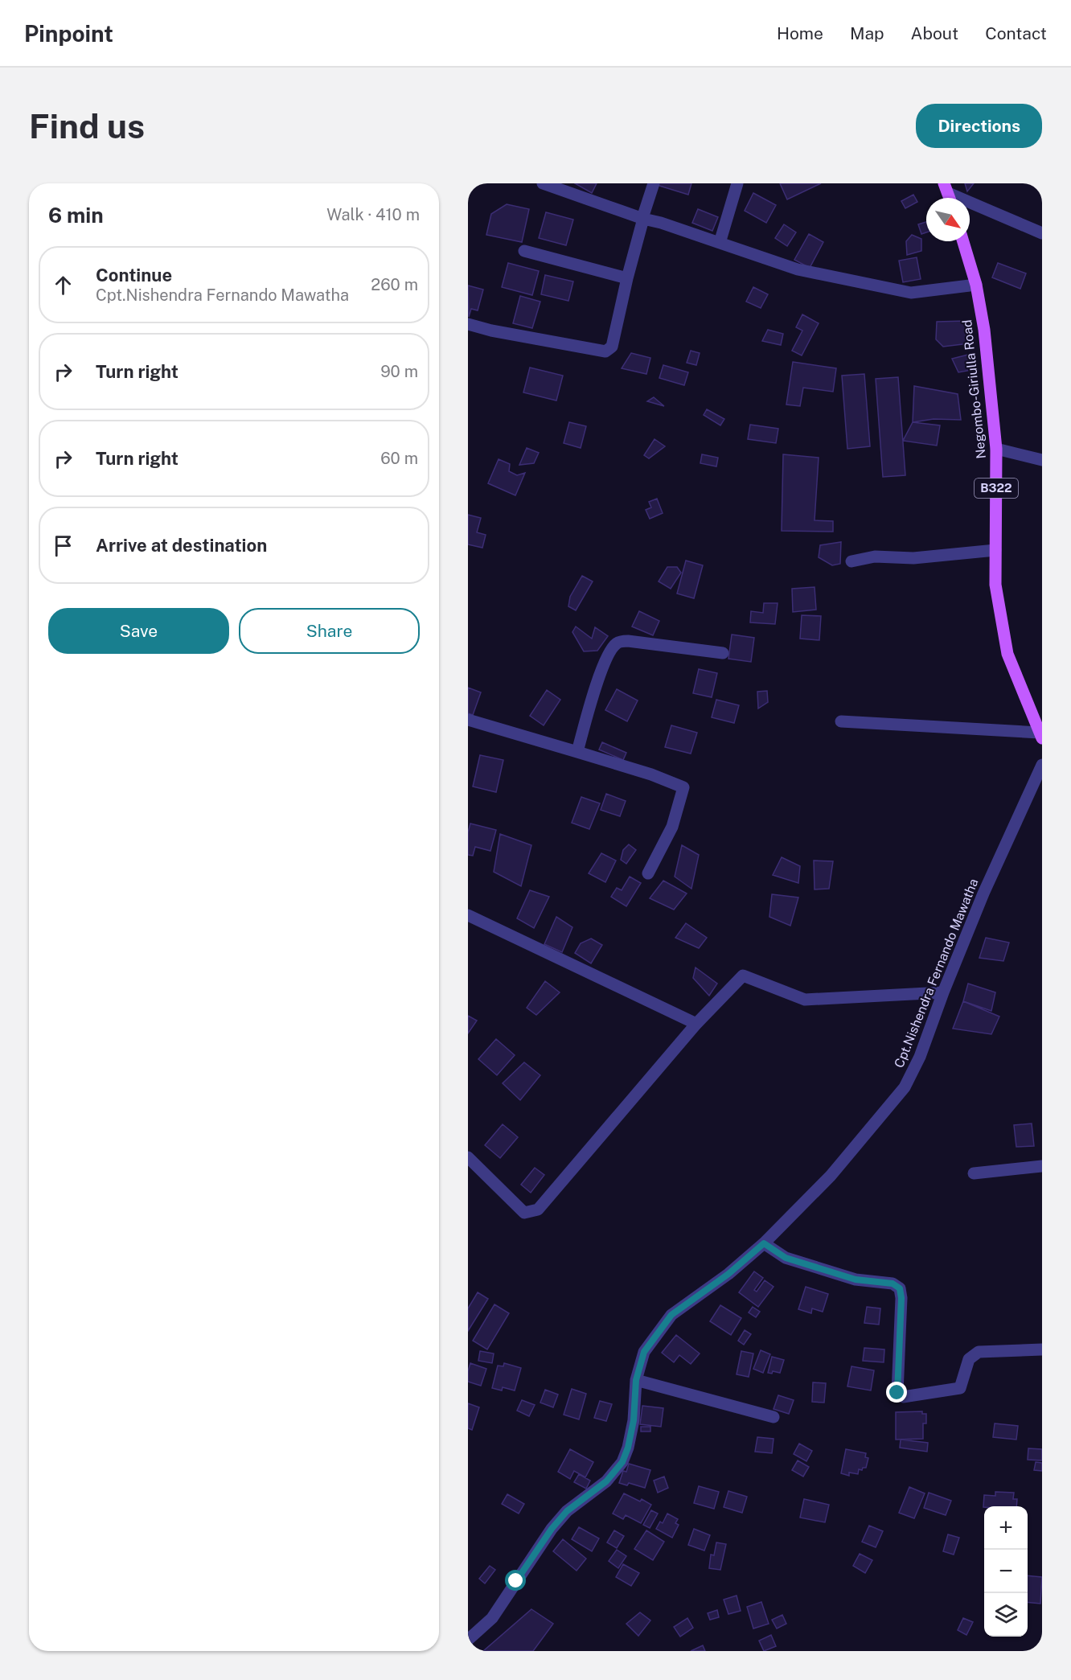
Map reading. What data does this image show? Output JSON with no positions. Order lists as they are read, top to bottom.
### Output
{
  "streets": {
    "main road": ["Negombo-Giriulla Road", "B322"],
    "street": ["Cpt.Nishendra Fernando Mawatha"]
  },
  "north": "bottom right",
  "page": {
    "header": "Pinpoint",
    "nav": [
      "Home",
      "Map",
      "About",
      "Contact"
    ],
    "buttons": [
      "Directions",
      ["Save", "Share"]
    ],
    "title": "Find us",
    "heading": ["6 min", "Walk · 410 m"],
    "list": [
      ["Continue", "Cpt.Nishendra Fernando Mawatha", "260 m"],
      ["Turn right", "90 m"],
      ["Turn right", "60 m"],
      "Arrive at destination"
    ],
    "map_buttons": ["+", "−"]
  }
}
